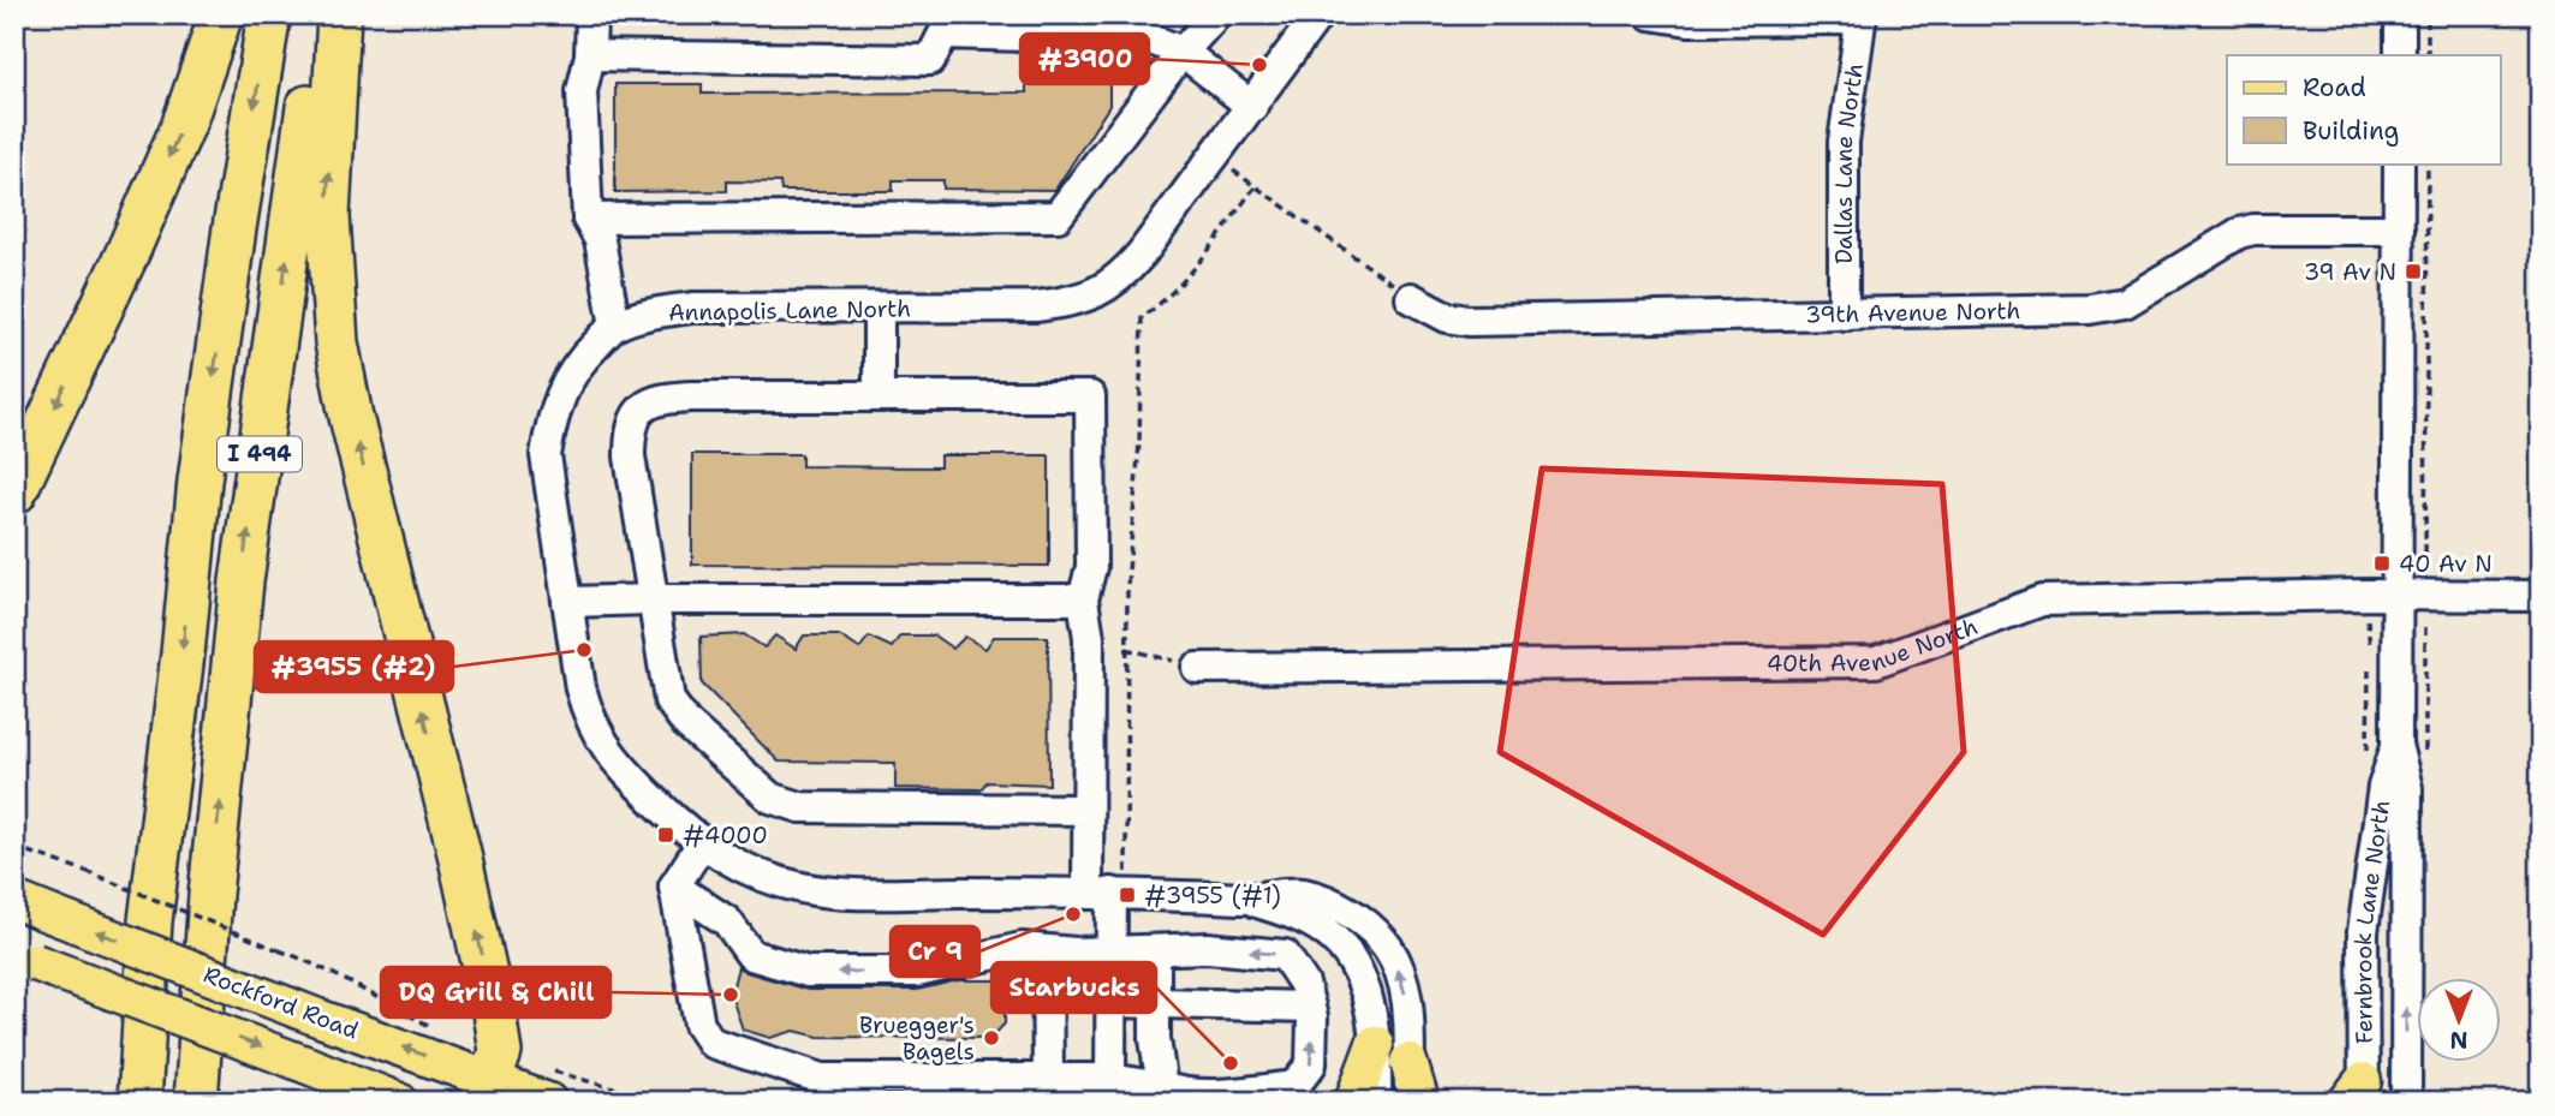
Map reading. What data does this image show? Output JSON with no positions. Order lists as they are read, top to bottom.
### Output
{
  "streets": {
    "highway": ["I 494"],
    "main road": ["Rockford Road"],
    "street": [
      "Dallas Lane North",
      "Annapolis Lane North",
      "39th Avenue North",
      "40th Avenue North",
      "Fernbrook Lane North"
    ]
  },
  "crossings": [
    ["Dallas Lane North", "39th Avenue North"],
    ["39th Avenue North", "Fernbrook Lane North"],
    ["40th Avenue North", "Fernbrook Lane North"]
  ],
  "places": {
    "other": [
      "#3900",
      "#3955 (#2)",
      "Cr 9",
      "DQ Grill & Chill",
      "Bruegger's Bagels",
      "Starbucks"
    ],
    "transit": [
      "39 Av N",
      "40 Av N",
      "#4000",
      "#3955 (#1)"
    ]
  },
  "legend": ["Road", "Building"],
  "north": "bottom"
}
